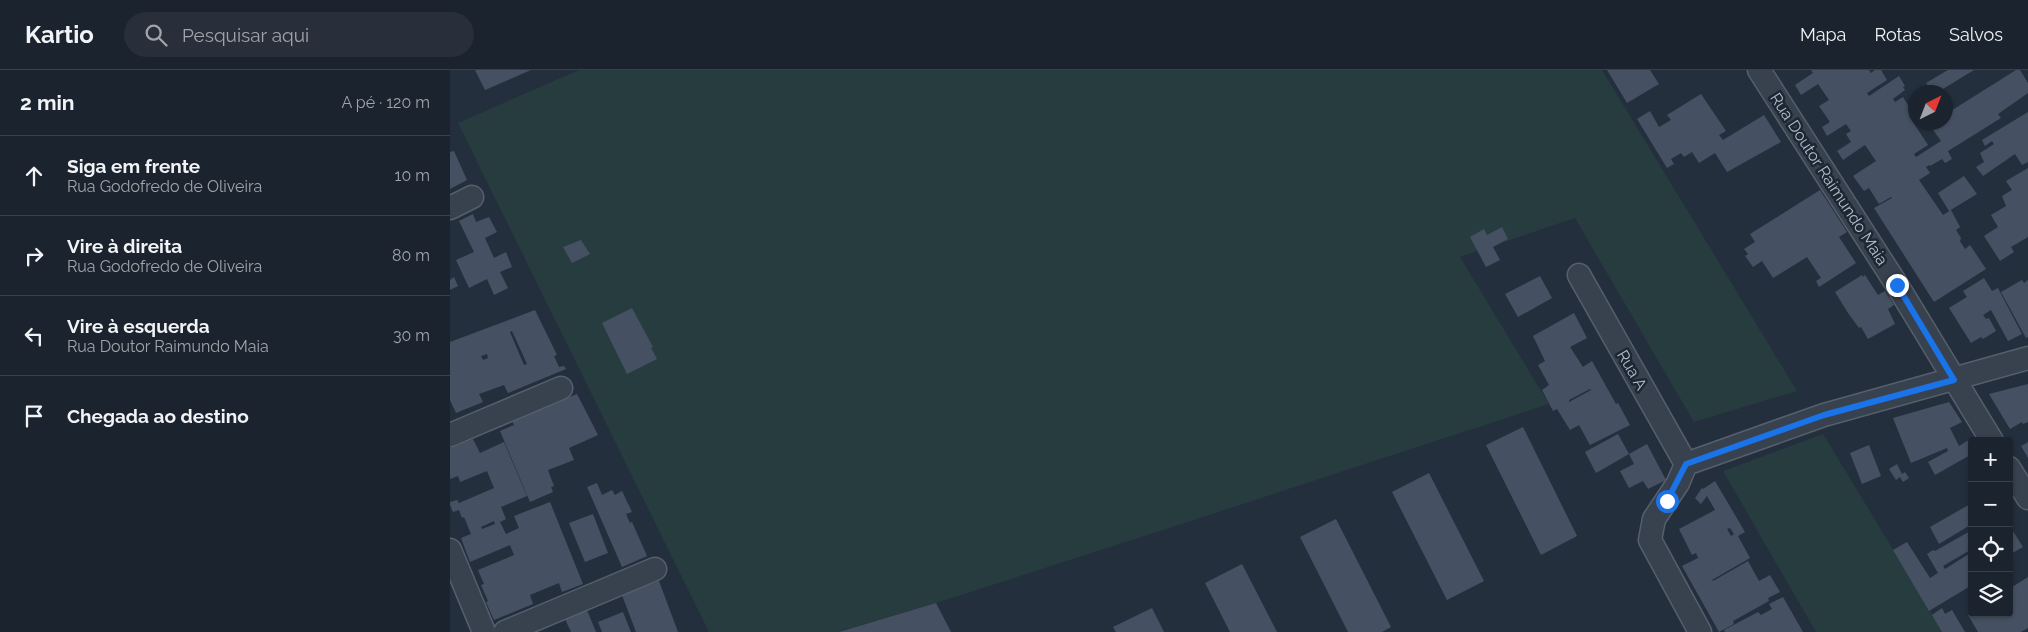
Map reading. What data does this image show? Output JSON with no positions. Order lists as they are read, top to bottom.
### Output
{
  "streets": {
    "street": ["Rua Doutor Raimundo Maia", "Rua A"]
  },
  "north": "top right",
  "page": {
    "header": "Kartio",
    "search": "Pesquisar aqui",
    "nav": ["Mapa", "Rotas", "Salvos"],
    "heading": ["2 min", "A pé · 120 m"],
    "list": [
      ["Siga em frente", "Rua Godofredo de Oliveira", "10 m"],
      ["Vire à direita", "Rua Godofredo de Oliveira", "80 m"],
      ["Vire à esquerda", "Rua Doutor Raimundo Maia", "30 m"],
      "Chegada ao destino"
    ],
    "map_buttons": ["+", "−"]
  }
}
